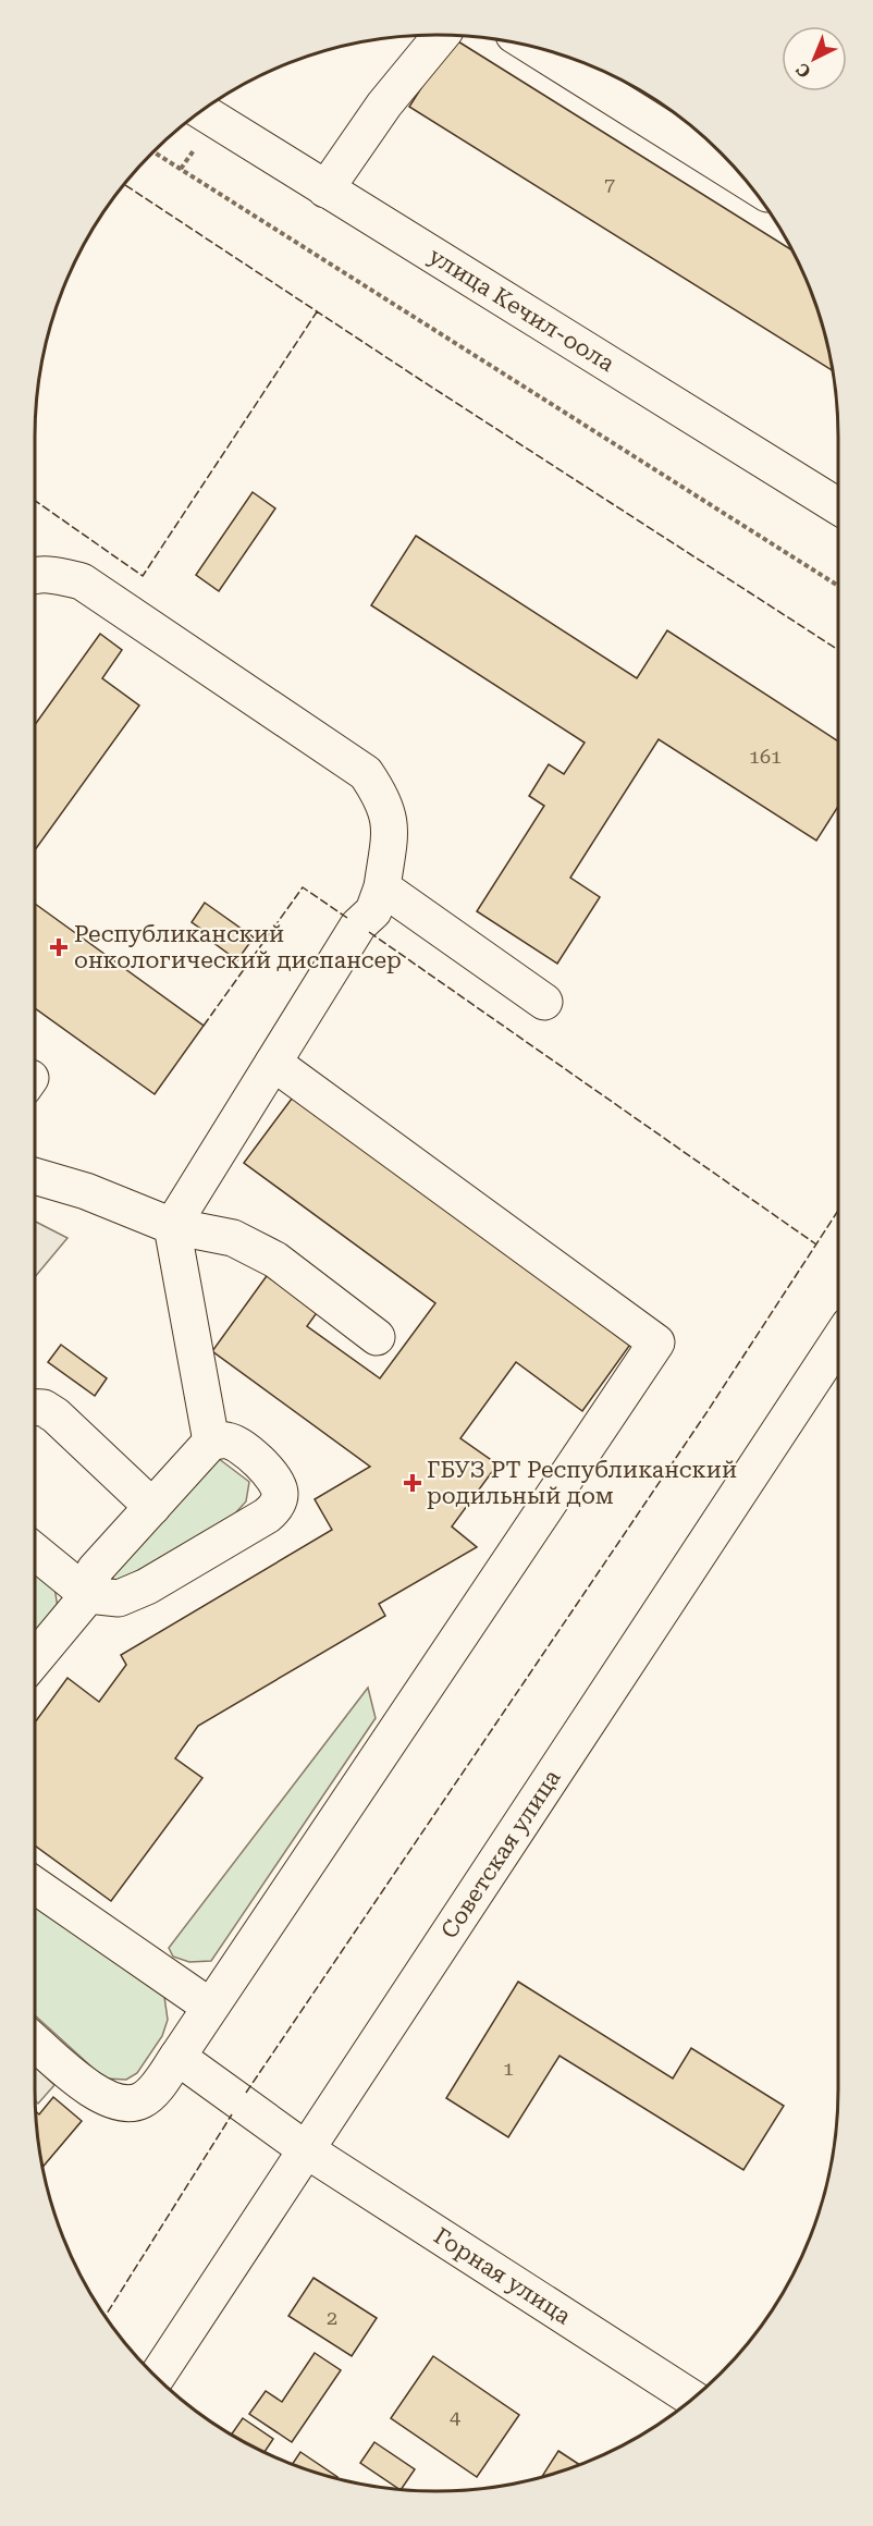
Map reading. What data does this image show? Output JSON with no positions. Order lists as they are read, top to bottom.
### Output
{
  "streets": {
    "street": ["улица Кечил-оола", "Советская улица", "Горная улица"]
  },
  "crossings": [
    ["Советская улица", "Горная улица"]
  ],
  "places": {
    "health": ["Республиканский онкологический диспансер", "ГБУЗ РТ Республиканский родильный дом"]
  },
  "house_numbers": [
    "7",
    "161",
    "1",
    "2",
    "4"
  ],
  "north": "bottom left"
}
